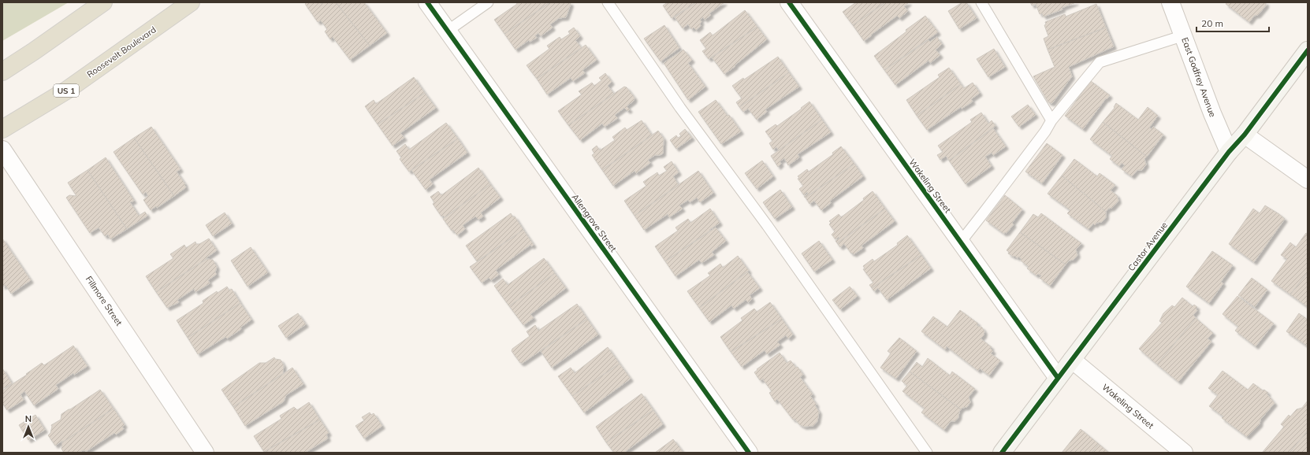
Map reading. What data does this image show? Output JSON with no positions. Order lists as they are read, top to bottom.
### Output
{
  "streets": {
    "highway": ["Roosevelt Boulevard", "US 1"],
    "street": [
      "East Godfrey Avenue",
      "Wakeling Street",
      "Allengrove Street",
      "Castor Avenue",
      "Fillmore Street"
    ]
  },
  "crossings": [
    ["East Godfrey Avenue", "Castor Avenue"],
    ["Wakeling Street", "Castor Avenue"]
  ],
  "scale_bar": "20 m",
  "north": "top"
}
